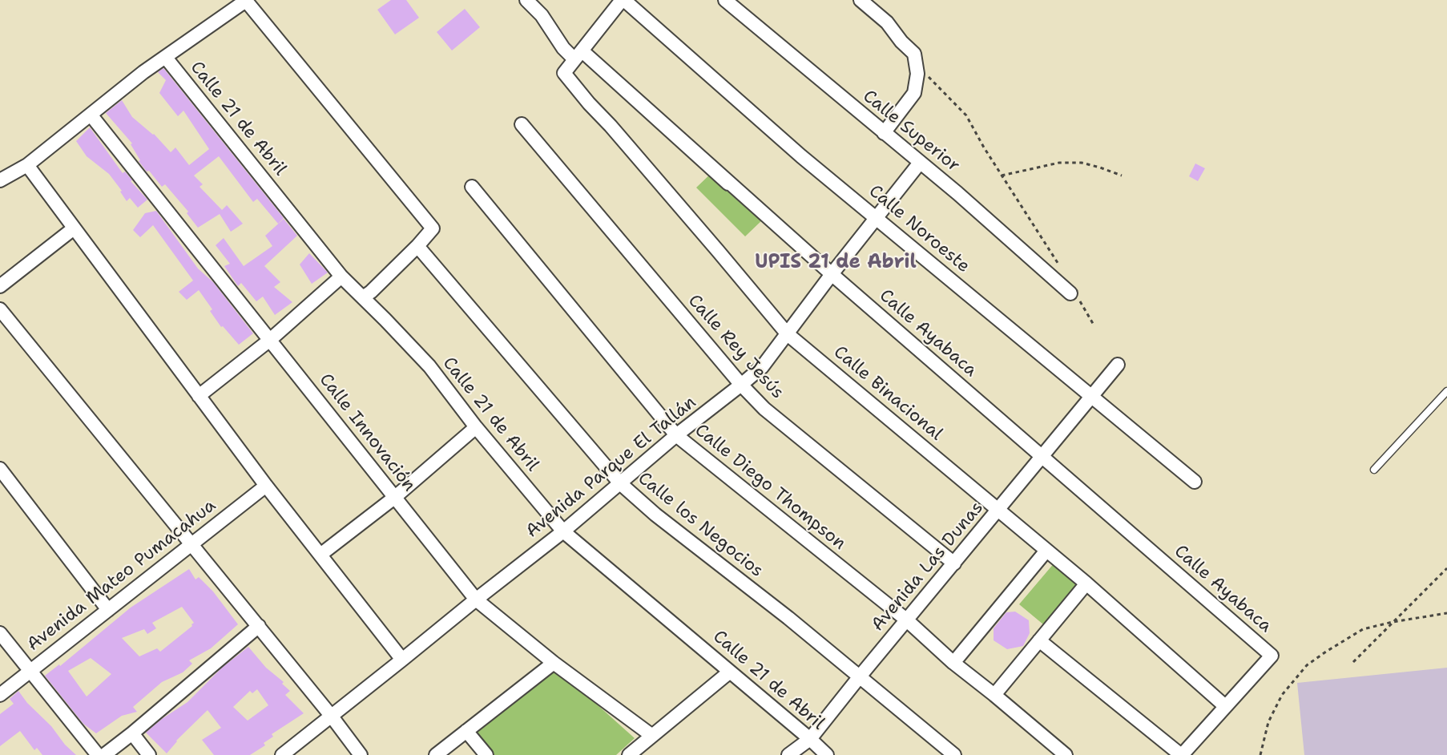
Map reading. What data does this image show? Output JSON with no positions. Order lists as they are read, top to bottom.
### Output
{
  "streets": {
    "street": [
      "Calle 21 de Abril",
      "Calle Superior",
      "Calle Noroeste",
      "Calle Ayabaca",
      "Calle Rey Jesús",
      "Calle Binacional",
      "Calle Innovación",
      "Avenida Parque El Tallán",
      "Calle Diego Thompson",
      "Calle los Negocios",
      "Avenida Las Dunas",
      "Avenida Mateo Pumacahua"
    ]
  },
  "crossings": [
    ["Calle 21 de Abril", "Avenida Parque El Tallán"],
    ["Calle 21 de Abril", "Avenida Las Dunas"],
    ["Calle Superior", "Avenida Parque El Tallán"],
    ["Calle Noroeste", "Avenida Parque El Tallán"],
    ["Calle Noroeste", "Avenida Las Dunas"],
    ["Calle Ayabaca", "Calle Binacional"],
    ["Calle Ayabaca", "Avenida Parque El Tallán"],
    ["Calle Ayabaca", "Avenida Las Dunas"],
    ["Calle Rey Jesús", "Avenida Parque El Tallán"],
    ["Calle Rey Jesús", "Avenida Las Dunas"],
    ["Calle Binacional", "Avenida Parque El Tallán"],
    ["Calle Binacional", "Avenida Las Dunas"],
    ["Calle Innovación", "Avenida Parque El Tallán"],
    ["Avenida Parque El Tallán", "Calle Diego Thompson"],
    ["Avenida Parque El Tallán", "Calle los Negocios"],
    ["Calle Diego Thompson", "Avenida Las Dunas"],
    ["Calle los Negocios", "Avenida Las Dunas"]
  ],
  "districts": ["UPIS 21 de Abril"]
}
